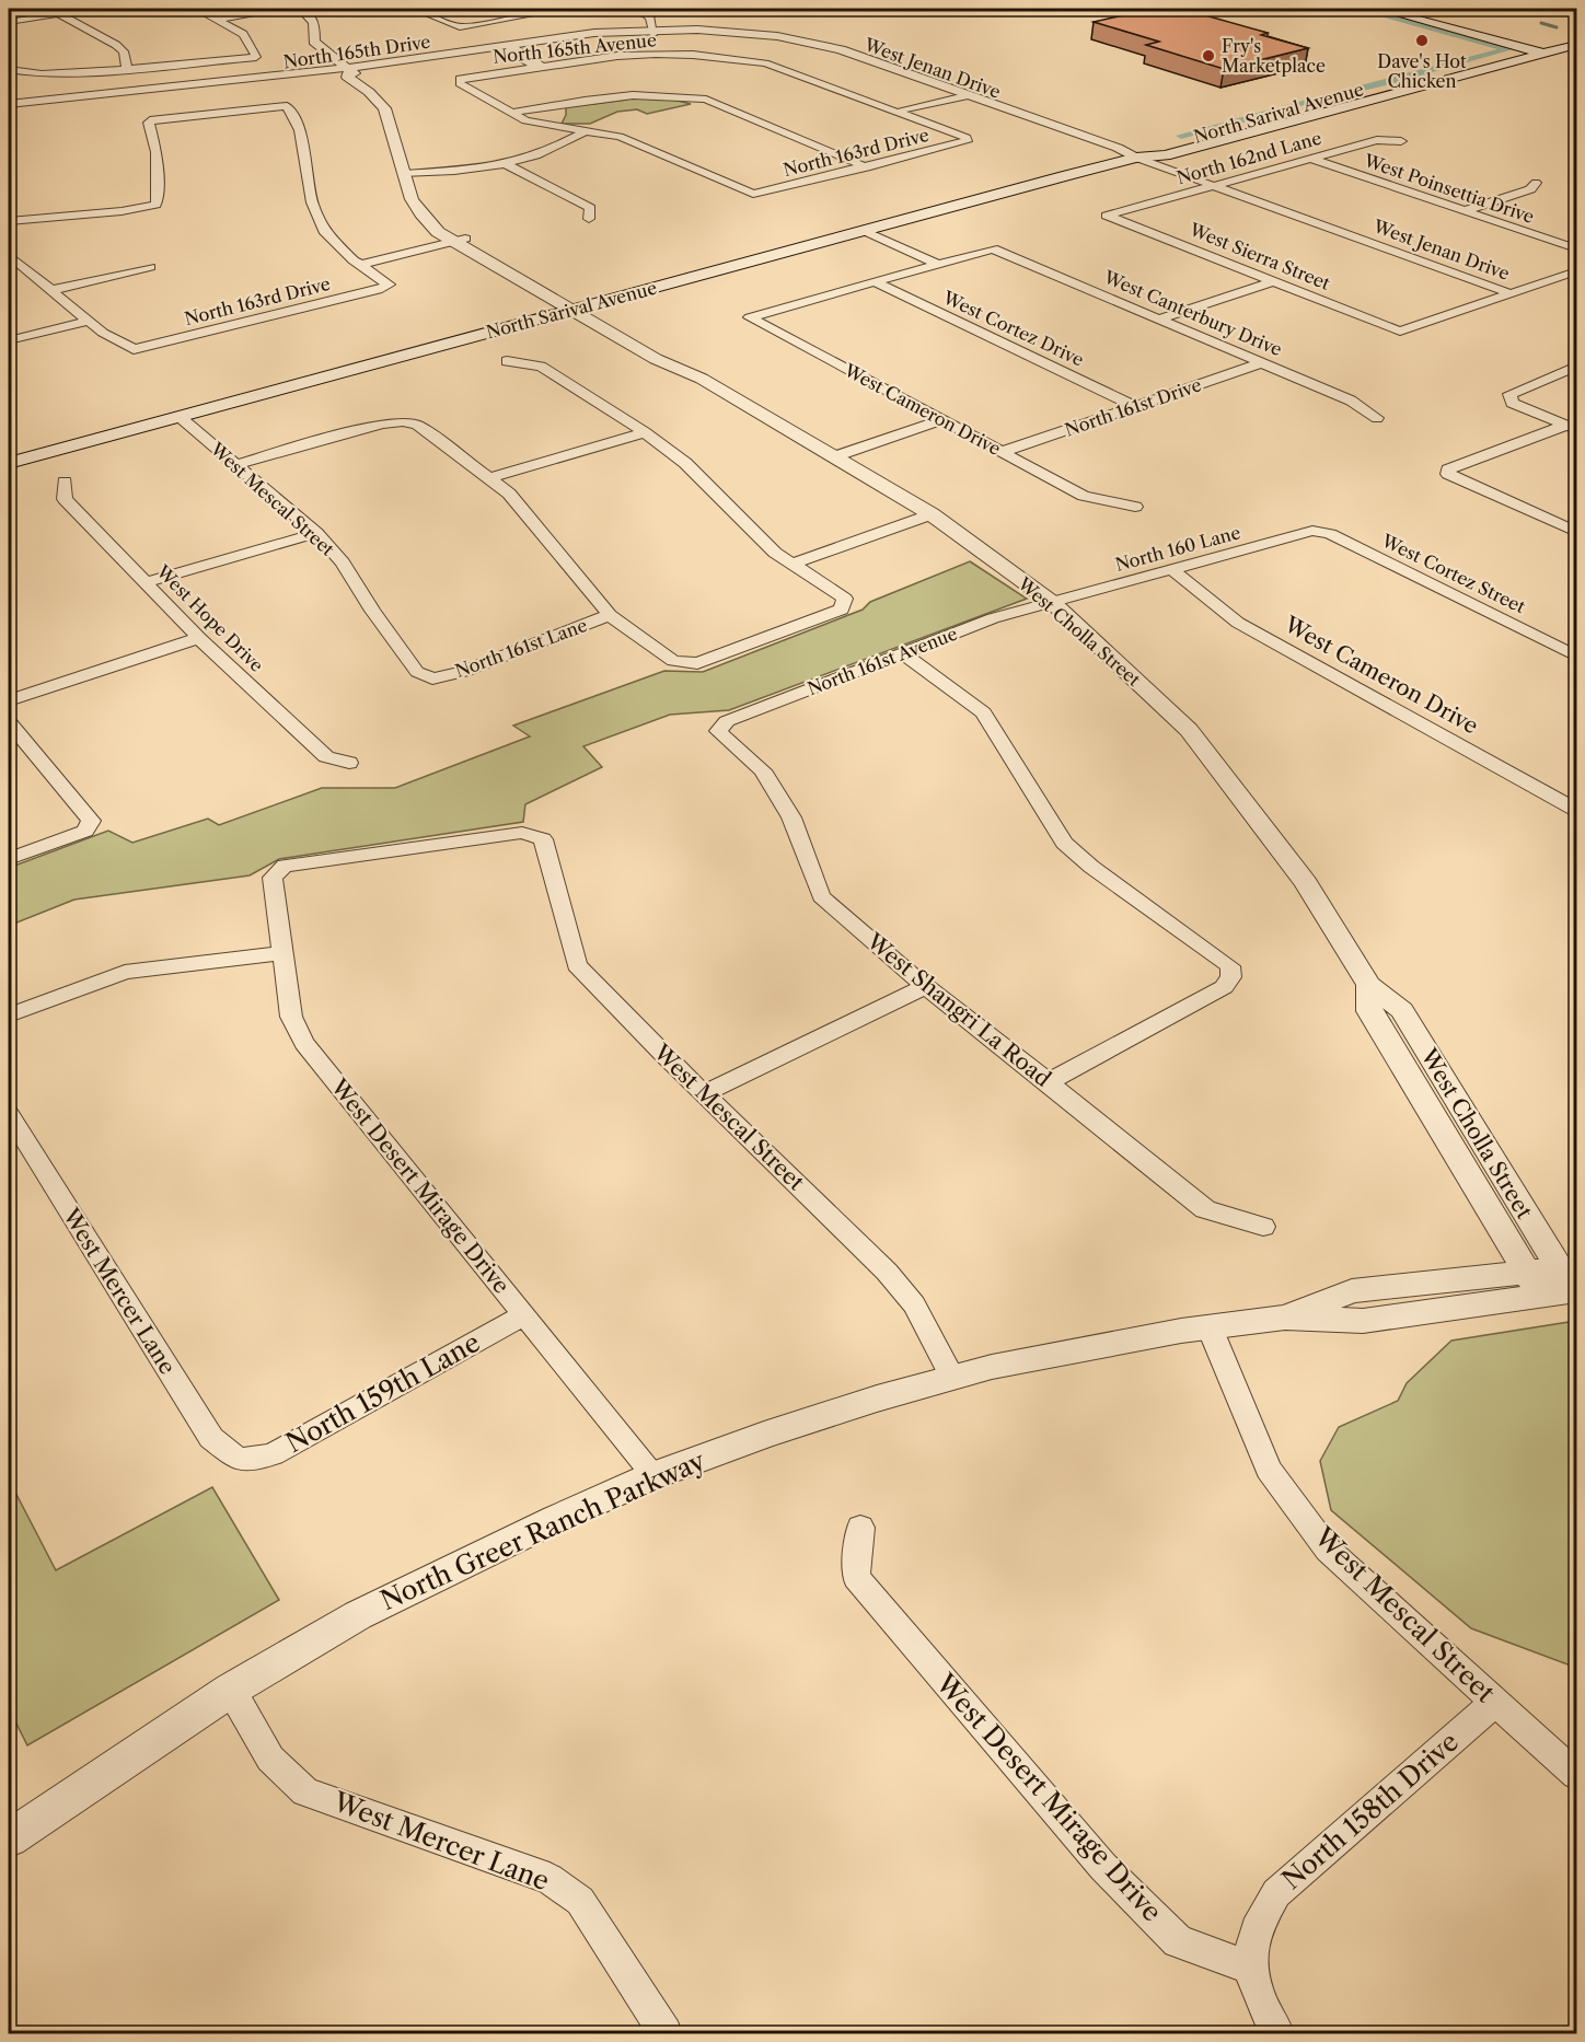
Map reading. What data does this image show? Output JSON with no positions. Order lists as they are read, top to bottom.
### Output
{
  "streets": {
    "main road": ["North Sarival Avenue"],
    "street": [
      "North 165th Avenue",
      "North 165th Drive",
      "West Jenan Drive",
      "North 163rd Drive",
      "North 162nd Lane",
      "West Poinsettia Drive",
      "West Sierra Street",
      "West Canterbury Drive",
      "West Cortez Drive",
      "North 161st Drive",
      "West Cameron Drive",
      "West Mescal Street",
      "North 160 Lane",
      "West Cortez Street",
      "West Hope Drive",
      "West Cholla Street",
      "North 161st Lane",
      "North 161st Avenue",
      "West Shangri La Road",
      "West Desert Mirage Drive",
      "West Mercer Lane",
      "North 159th Lane",
      "North Greer Ranch Parkway",
      "North 158th Drive"
    ]
  },
  "crossings": [
    ["North 165th Avenue", "North 163rd Drive"],
    ["North 165th Drive", "West Jenan Drive"],
    ["North 165th Drive", "West Cholla Street"],
    ["West Jenan Drive", "North Sarival Avenue"],
    ["West Jenan Drive", "North 162nd Lane"],
    ["West Jenan Drive", "West Sierra Street"],
    ["North Sarival Avenue", "West Mescal Street"],
    ["North Sarival Avenue", "West Cholla Street"],
    ["North 162nd Lane", "West Poinsettia Drive"],
    ["North 162nd Lane", "West Sierra Street"],
    ["West Canterbury Drive", "North 161st Drive"],
    ["West Cortez Drive", "North 161st Drive"],
    ["West Cortez Drive", "West Cameron Drive"],
    ["North 161st Drive", "West Cameron Drive"],
    ["West Cameron Drive", "North 160 Lane"],
    ["West Mescal Street", "North 161st Lane"],
    ["West Mescal Street", "West Desert Mirage Drive"],
    ["West Mescal Street", "North Greer Ranch Parkway"],
    ["West Mescal Street", "North 158th Drive"],
    ["North 160 Lane", "West Cortez Street"],
    ["North 160 Lane", "West Cholla Street"],
    ["North 160 Lane", "North 161st Avenue"],
    ["West Cholla Street", "North 161st Avenue"],
    ["West Cholla Street", "North Greer Ranch Parkway"],
    ["North 161st Avenue", "West Shangri La Road"],
    ["West Desert Mirage Drive", "North 159th Lane"],
    ["West Desert Mirage Drive", "North Greer Ranch Parkway"],
    ["West Desert Mirage Drive", "North 158th Drive"],
    ["West Mercer Lane", "North 159th Lane"],
    ["West Mercer Lane", "North Greer Ranch Parkway"]
  ],
  "places": ["Dave's Hot Chicken", "Fry's Marketplace"]
}
